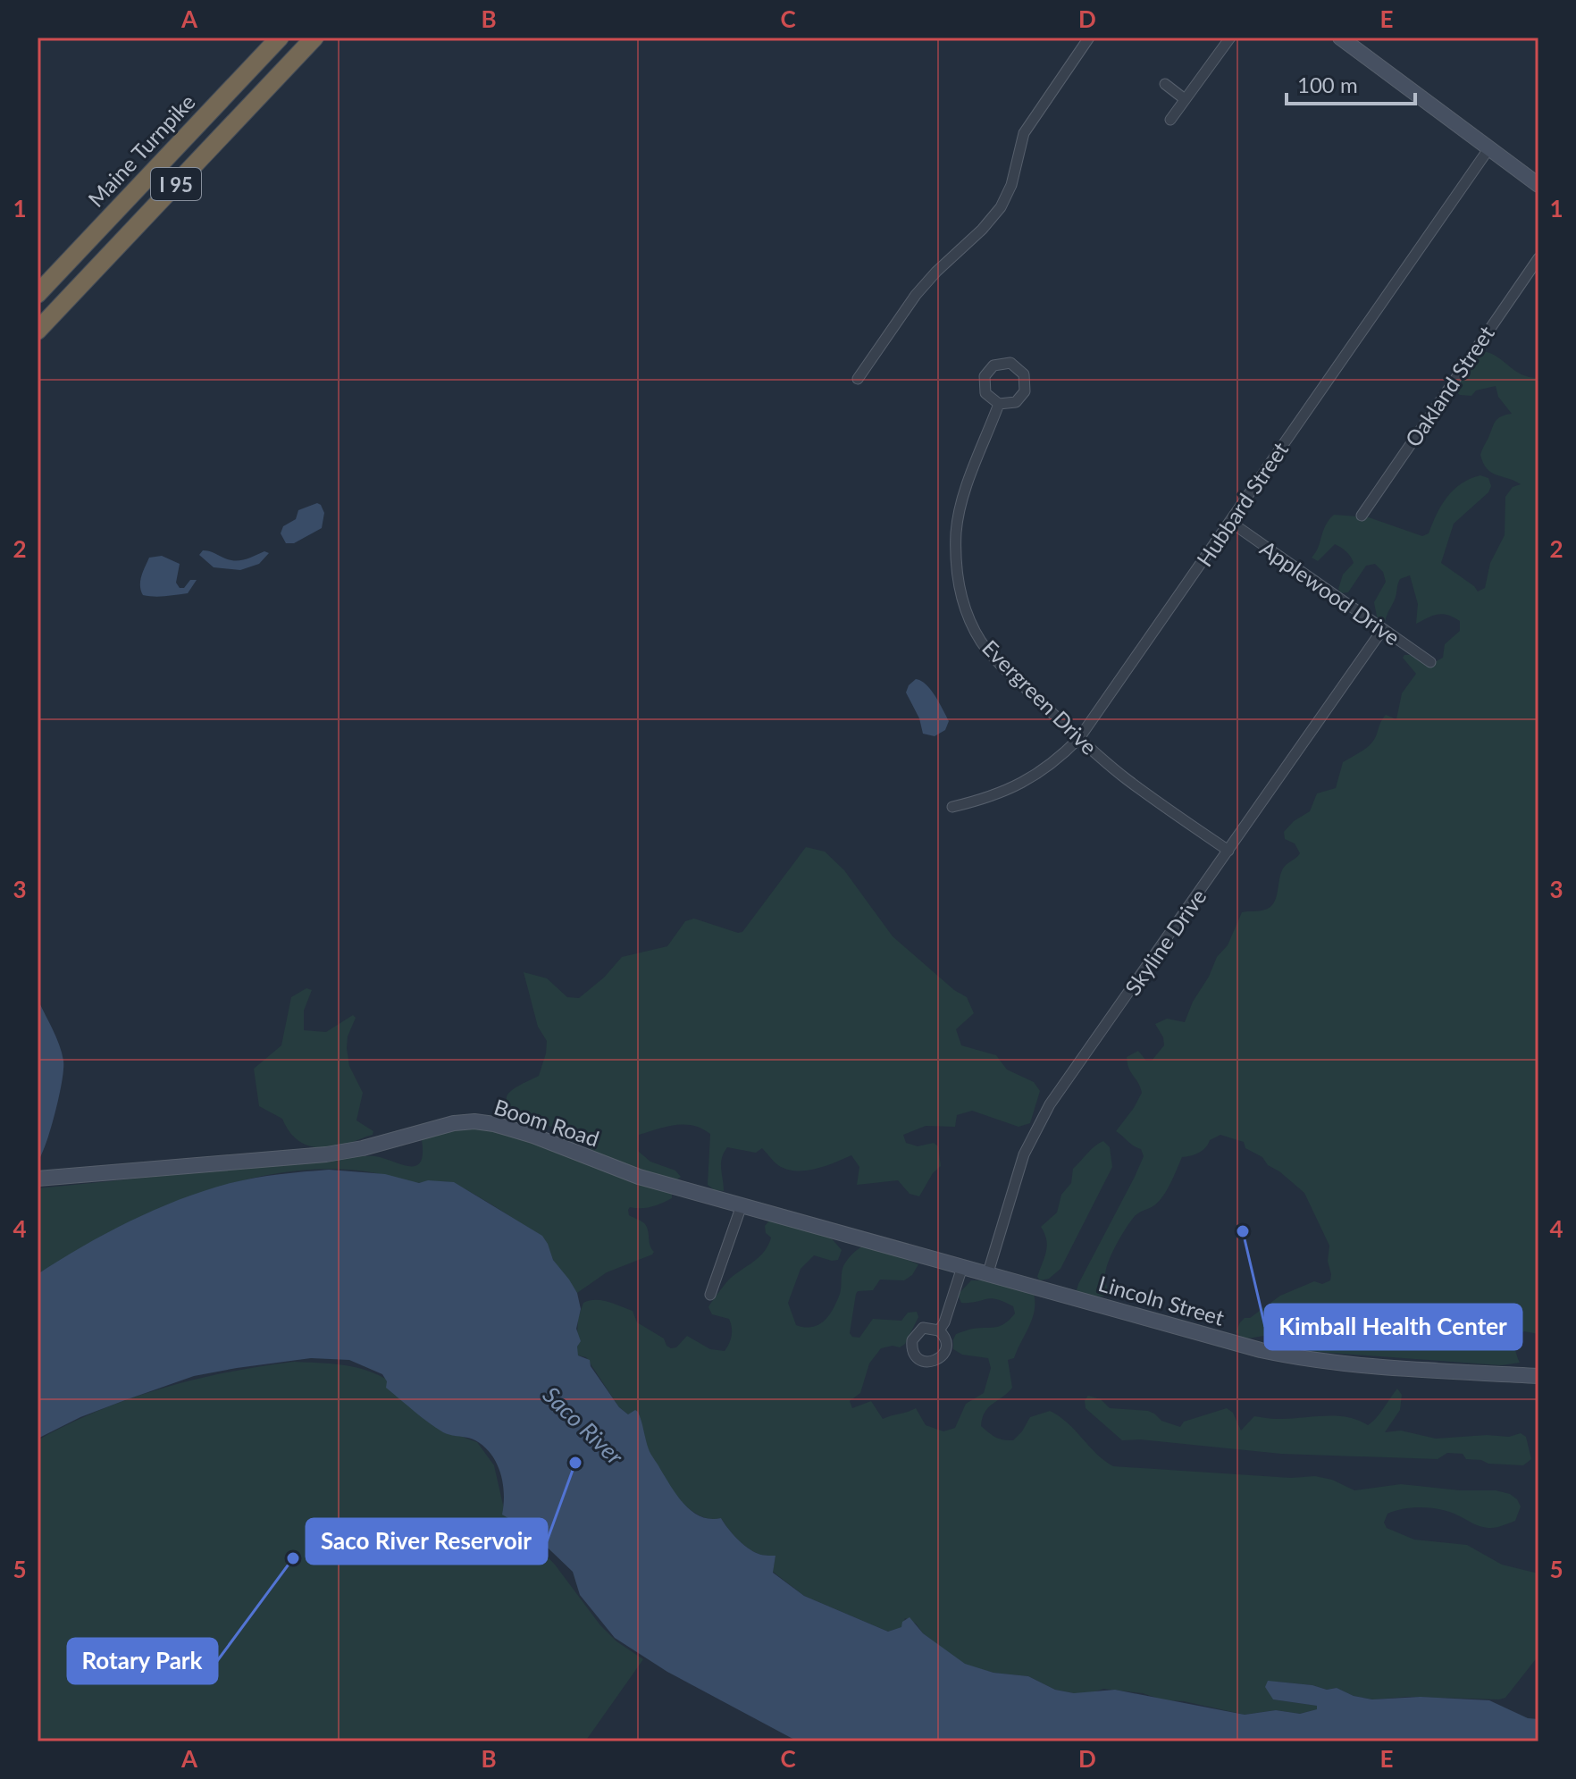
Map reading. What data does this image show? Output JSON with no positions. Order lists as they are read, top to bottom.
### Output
{
  "streets": {
    "highway": ["Maine Turnpike", "I 95"],
    "street": [
      "Oakland Street",
      "Hubbard Street",
      "Applewood Drive",
      "Evergreen Drive",
      "Skyline Drive",
      "Boom Road",
      "Lincoln Street"
    ]
  },
  "crossings": [
    ["Hubbard Street", "Applewood Drive"],
    ["Hubbard Street", "Evergreen Drive"],
    ["Applewood Drive", "Skyline Drive"],
    ["Evergreen Drive", "Skyline Drive"],
    ["Skyline Drive", "Boom Road"],
    ["Skyline Drive", "Lincoln Street"],
    ["Boom Road", "Lincoln Street"]
  ],
  "water": ["Saco River"],
  "places": ["Kimball Health Center", "Saco River Reservoir", "Rotary Park"],
  "scale_bar": "100 m",
  "grid": {
    "columns": [
      "A",
      "B",
      "C",
      "D",
      "E"
    ],
    "rows": [
      "1",
      "2",
      "3",
      "4",
      "5"
    ]
  }
}
